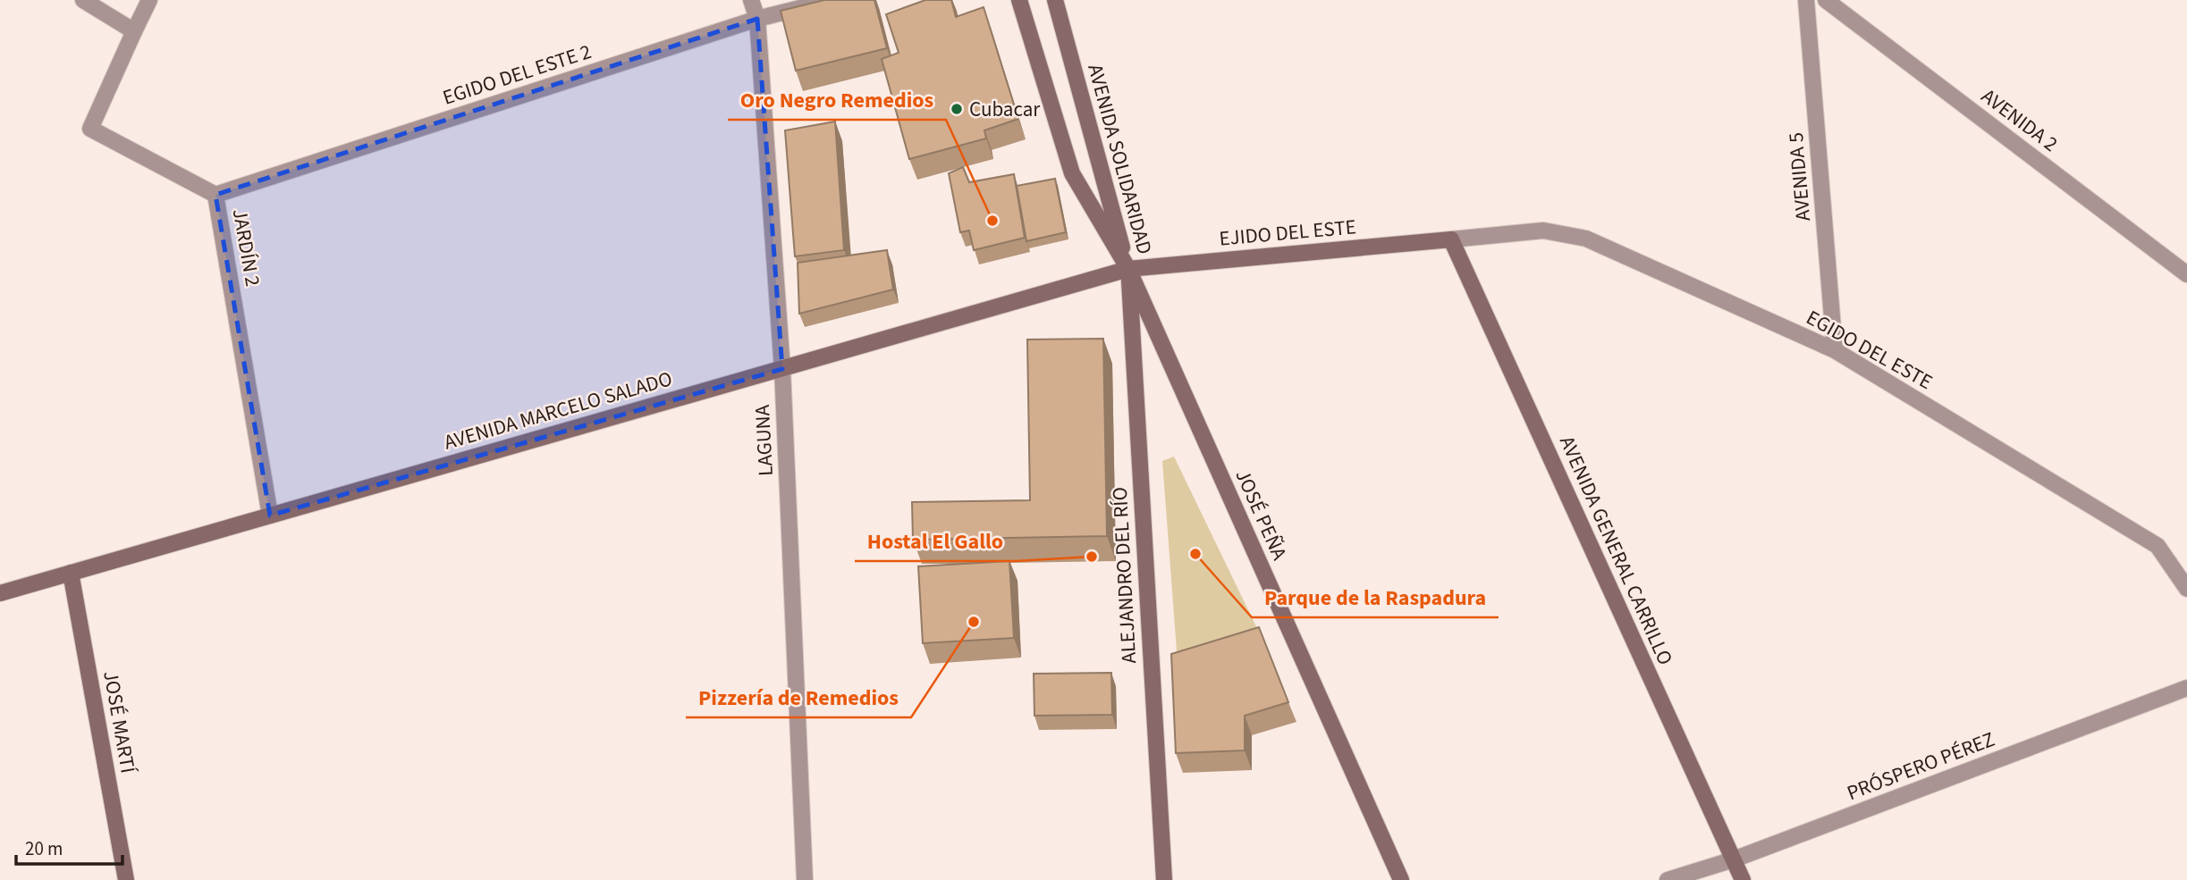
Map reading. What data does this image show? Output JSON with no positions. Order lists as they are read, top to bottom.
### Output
{
  "streets": {
    "street": [
      "EGIDO DEL ESTE 2",
      "AVENIDA 2",
      "AVENIDA SOLIDARIDAD",
      "AVENIDA 5",
      "EJIDO DEL ESTE",
      "JARDÍN 2",
      "EGIDO DEL ESTE",
      "AVENIDA MARCELO SALADO",
      "LAGUNA",
      "JOSÉ PEÑA",
      "AVENIDA GENERAL CARRILLO",
      "ALEJANDRO DEL RÍO",
      "JOSÉ MARTÍ",
      "PRÓSPERO PÉREZ"
    ]
  },
  "crossings": [
    ["EGIDO DEL ESTE 2", "JARDÍN 2"],
    ["EGIDO DEL ESTE 2", "LAGUNA"],
    ["AVENIDA SOLIDARIDAD", "EJIDO DEL ESTE"],
    ["AVENIDA SOLIDARIDAD", "AVENIDA MARCELO SALADO"],
    ["AVENIDA SOLIDARIDAD", "JOSÉ PEÑA"],
    ["AVENIDA SOLIDARIDAD", "ALEJANDRO DEL RÍO"],
    ["AVENIDA 5", "EGIDO DEL ESTE"],
    ["EJIDO DEL ESTE", "EGIDO DEL ESTE"],
    ["EJIDO DEL ESTE", "AVENIDA MARCELO SALADO"],
    ["EJIDO DEL ESTE", "JOSÉ PEÑA"],
    ["EJIDO DEL ESTE", "AVENIDA GENERAL CARRILLO"],
    ["EJIDO DEL ESTE", "ALEJANDRO DEL RÍO"],
    ["JARDÍN 2", "AVENIDA MARCELO SALADO"],
    ["EGIDO DEL ESTE", "AVENIDA GENERAL CARRILLO"],
    ["AVENIDA MARCELO SALADO", "LAGUNA"],
    ["AVENIDA MARCELO SALADO", "JOSÉ PEÑA"],
    ["AVENIDA MARCELO SALADO", "ALEJANDRO DEL RÍO"],
    ["AVENIDA MARCELO SALADO", "JOSÉ MARTÍ"],
    ["JOSÉ PEÑA", "ALEJANDRO DEL RÍO"],
    ["AVENIDA GENERAL CARRILLO", "PRÓSPERO PÉREZ"]
  ],
  "places": [
    "Cubacar",
    "Oro Negro Remedios",
    "Parque de la Raspadura",
    "Hostal El Gallo",
    "Pizzería de Remedios"
  ],
  "scale_bar": "20 m"
}
